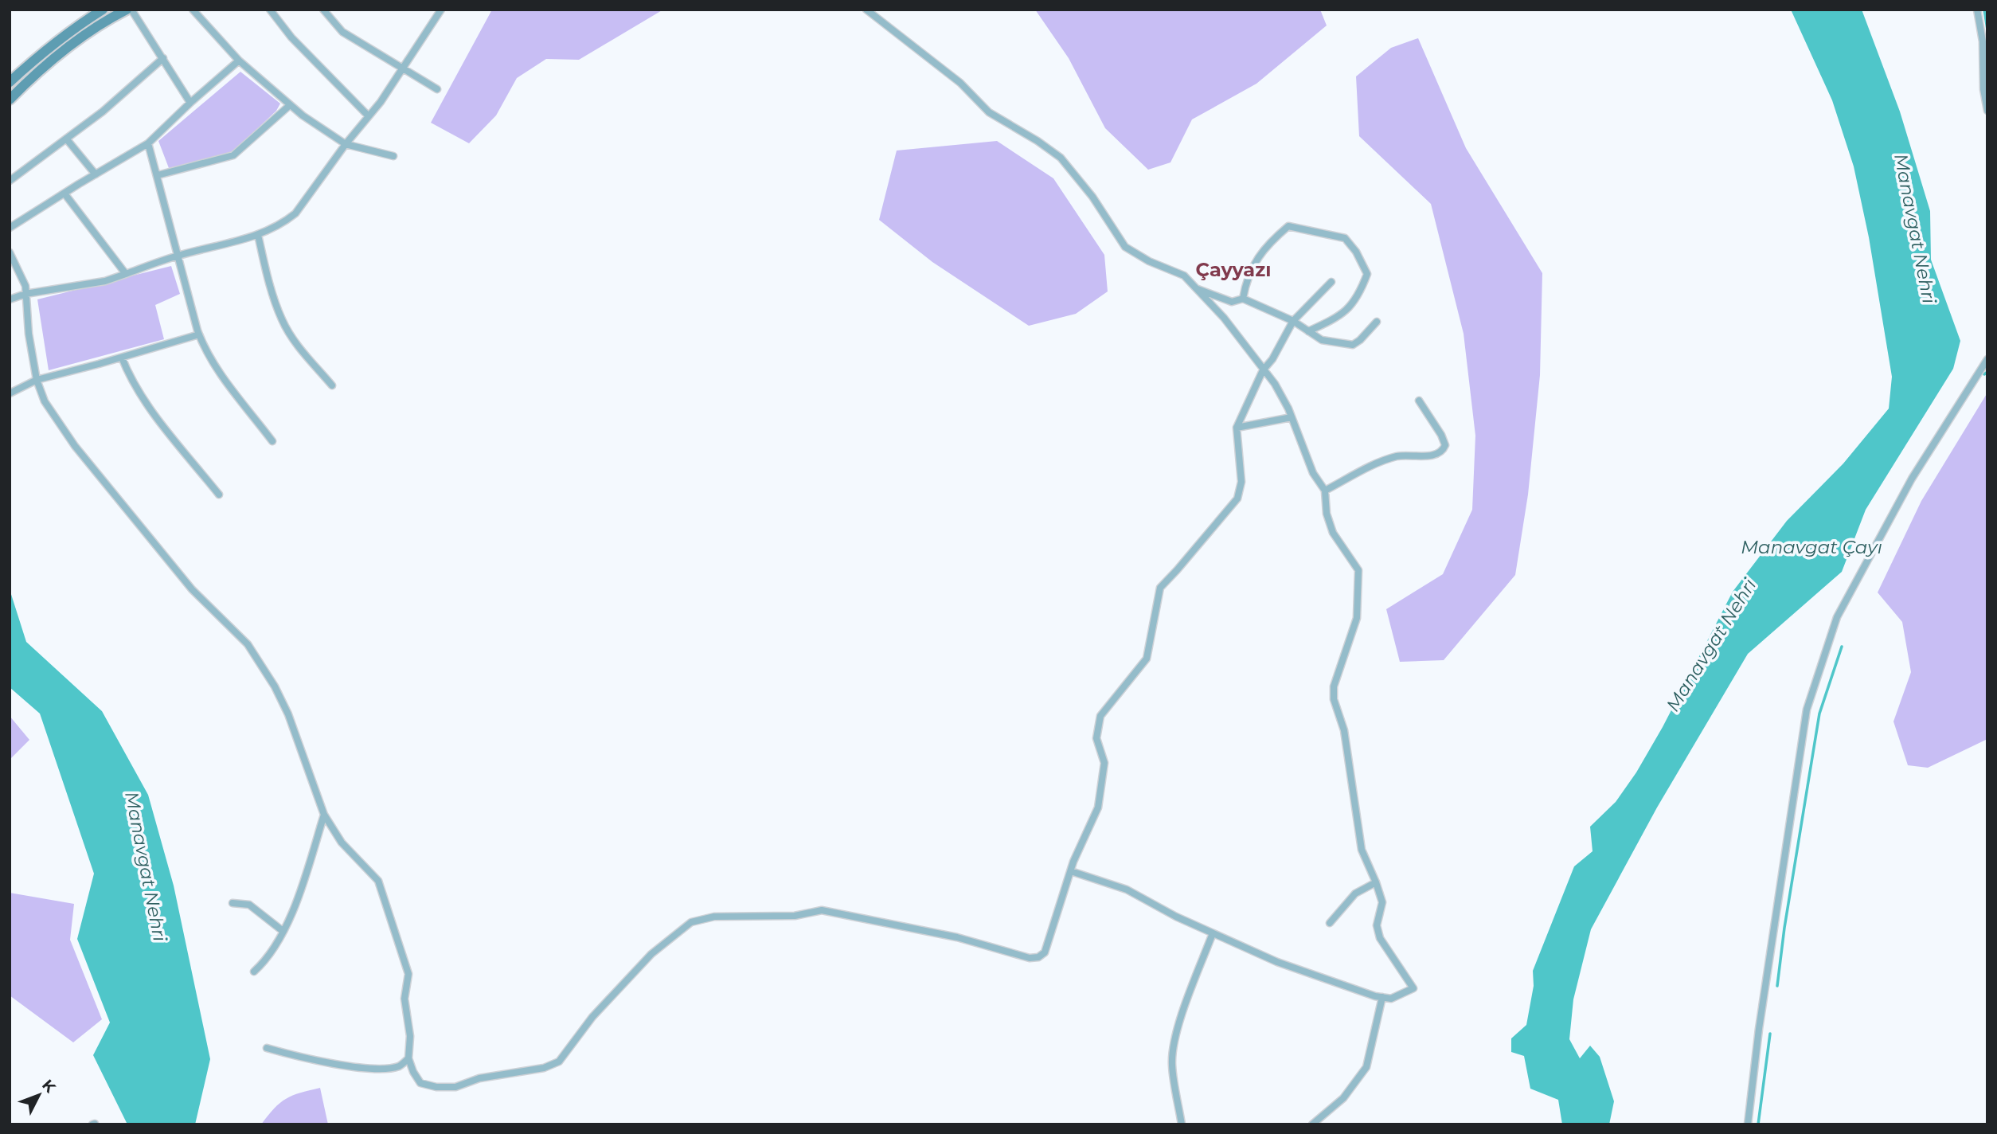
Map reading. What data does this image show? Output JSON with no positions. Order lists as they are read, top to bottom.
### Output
{
  "districts": ["Çayyazı"],
  "water": ["Manavgat Nehri", "Manavgat Çayı"],
  "north": "top right"
}
